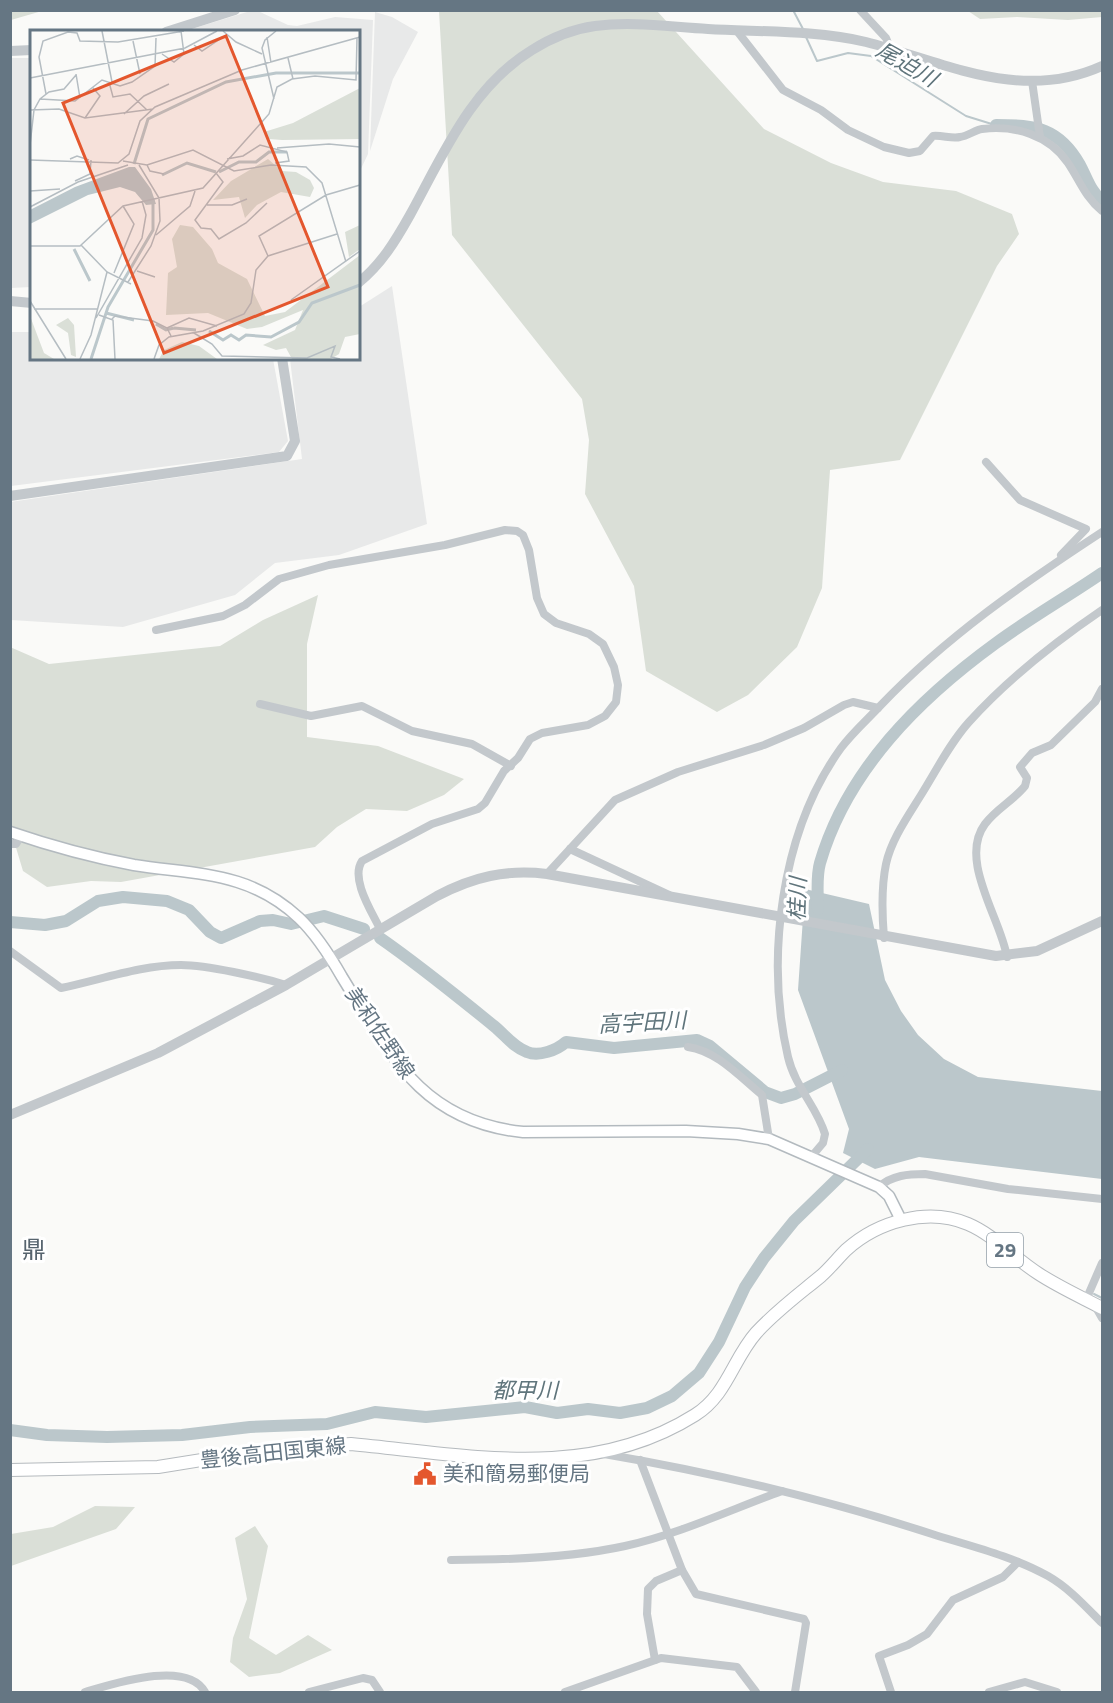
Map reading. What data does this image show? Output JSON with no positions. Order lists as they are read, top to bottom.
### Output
{
  "streets": {
    "main road": ["美和佐野線", "29", "豊後高田国東線"]
  },
  "crossings": [
    ["美和佐野線", "豊後高田国東線"]
  ],
  "districts": ["鼎"],
  "water": [
    "尾迫川",
    "桂川",
    "高宇田川",
    "都甲川"
  ],
  "places": {
    "public building": ["美和簡易郵便局"]
  }
}
